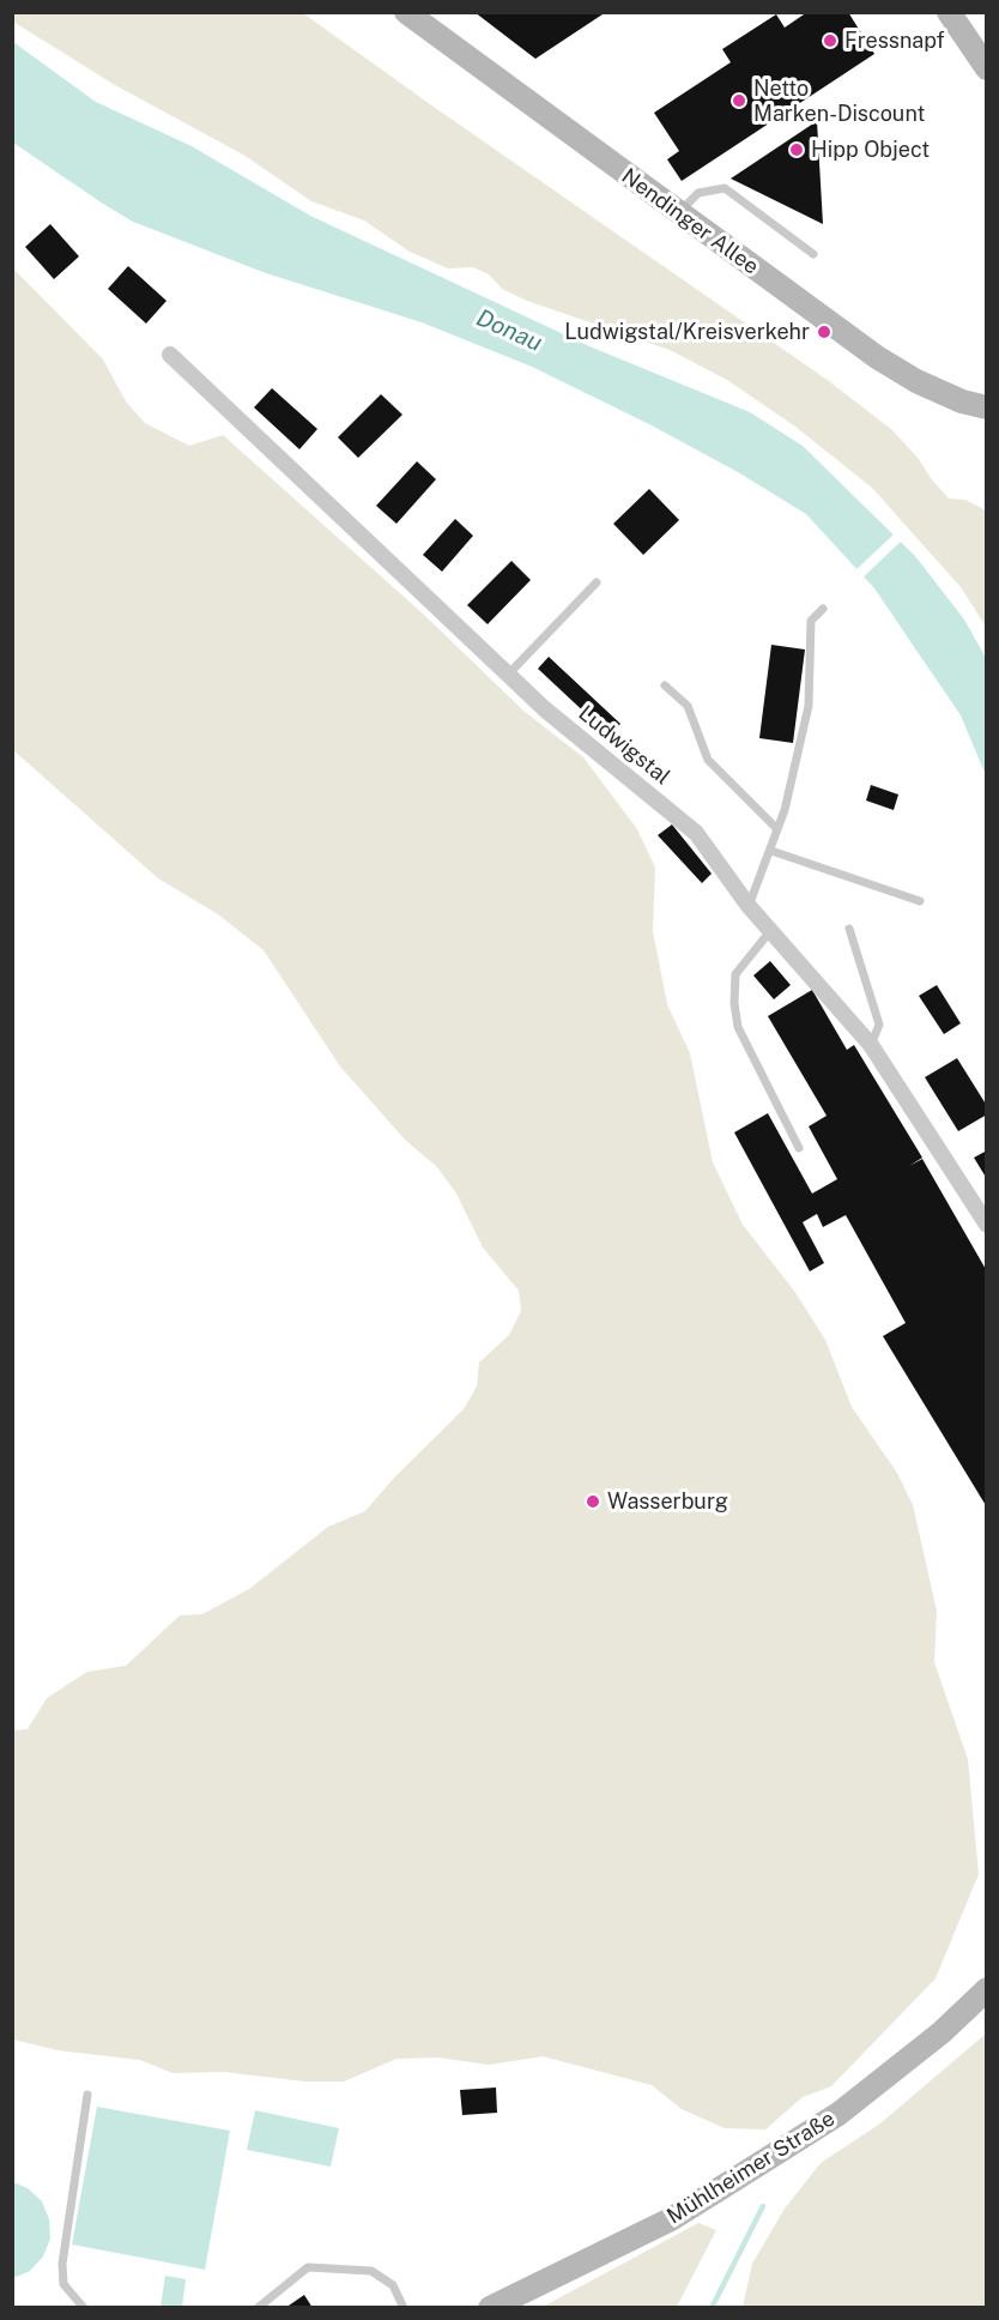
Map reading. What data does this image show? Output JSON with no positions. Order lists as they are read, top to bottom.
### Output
{
  "streets": {
    "street": ["Nendinger Allee", "Ludwigstal", "Mühlheimer Straße"]
  },
  "water": ["Donau"],
  "places": [
    "Fressnapf",
    "Netto Marken-Discount",
    "Hipp Object",
    "Ludwigstal/Kreisverkehr",
    "Wasserburg"
  ]
}
